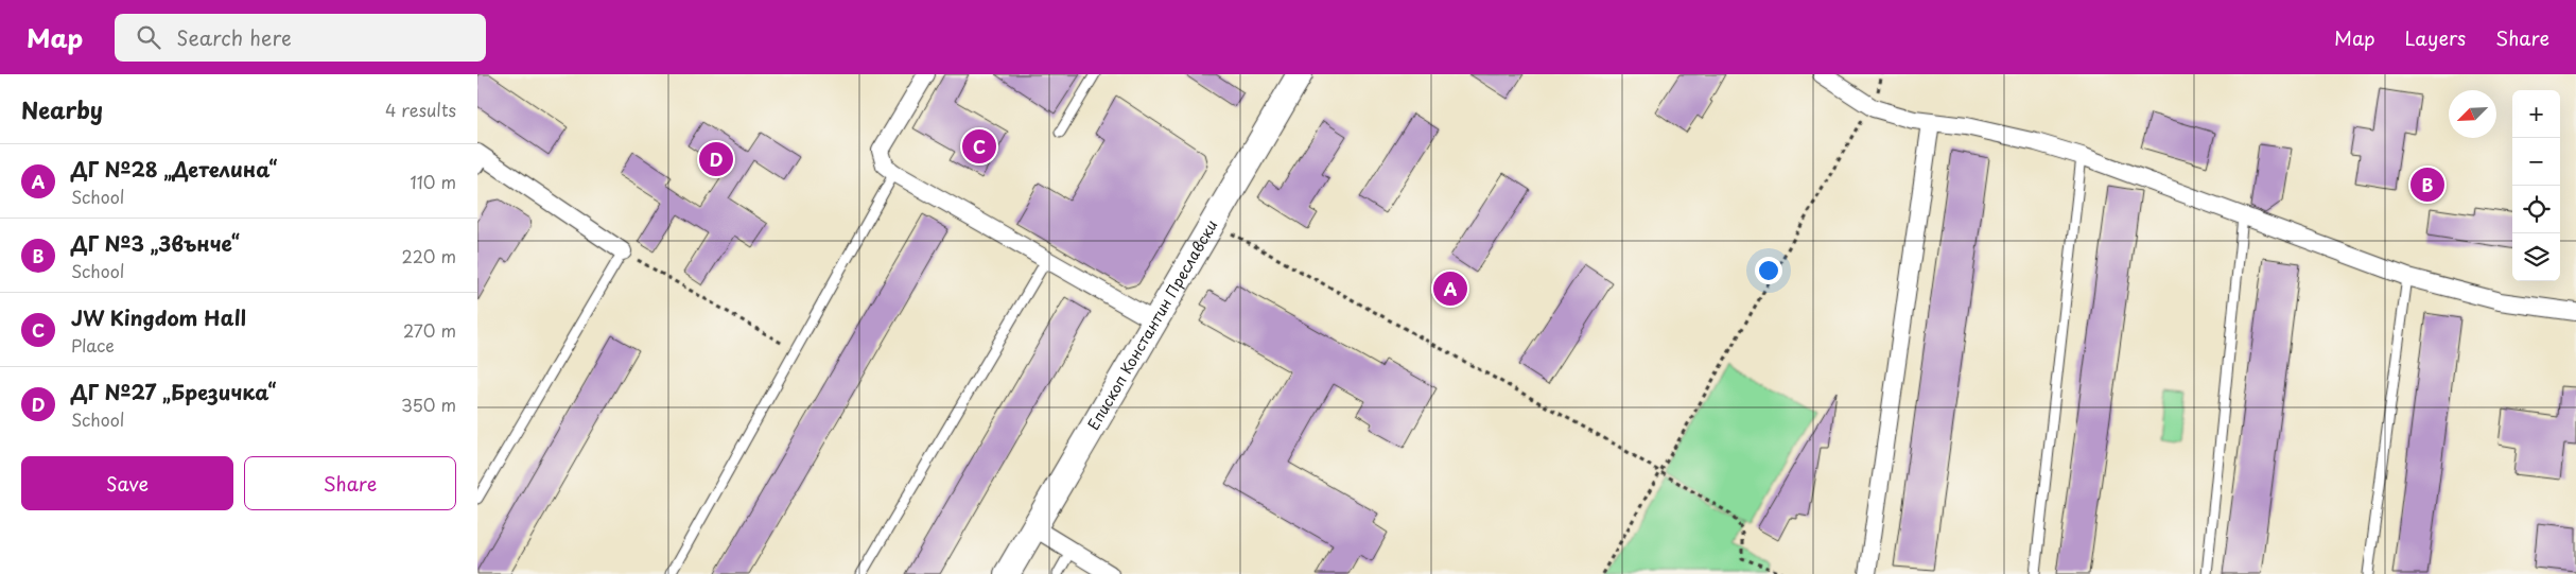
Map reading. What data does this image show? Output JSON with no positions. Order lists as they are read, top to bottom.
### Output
{
  "streets": {
    "street": ["Епископ Константин Преславски"]
  },
  "north": "bottom left",
  "page": {
    "header": "Map",
    "search": "Search here",
    "nav": ["Map", "Layers", "Share"],
    "heading": ["Nearby", "4 results"],
    "map_buttons": ["+", "−"],
    "pins": [
      "C",
      "D",
      "B",
      "A"
    ],
    "list": [
      {
        "mark": "A",
        "name": "ДГ №28 „Детелина“",
        "note": "School",
        "value": "110 m"
      },
      {
        "mark": "B",
        "name": "ДГ №3 „Звънче“",
        "note": "School",
        "value": "220 m"
      },
      {
        "mark": "C",
        "name": "JW Kingdom Hall",
        "note": "Place",
        "value": "270 m"
      },
      {
        "mark": "D",
        "name": "ДГ №27 „Брезичка“",
        "note": "School",
        "value": "350 m"
      }
    ],
    "buttons": ["Save", "Share"]
  }
}
